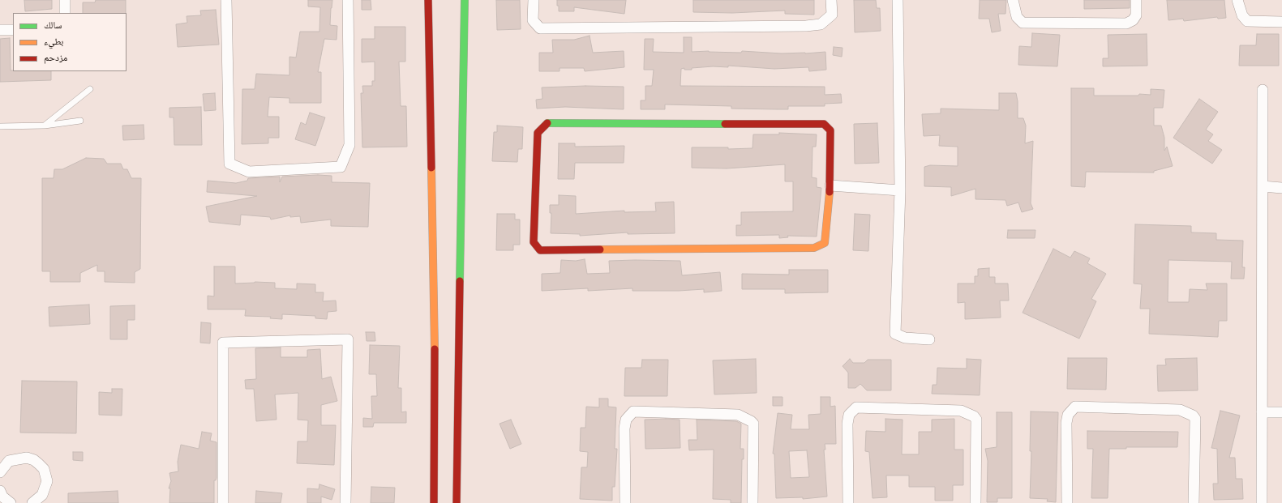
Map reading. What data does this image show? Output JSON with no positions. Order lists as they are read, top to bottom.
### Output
{
  "legend": ["سالك", "بطيء", "مزدحم"]
}
